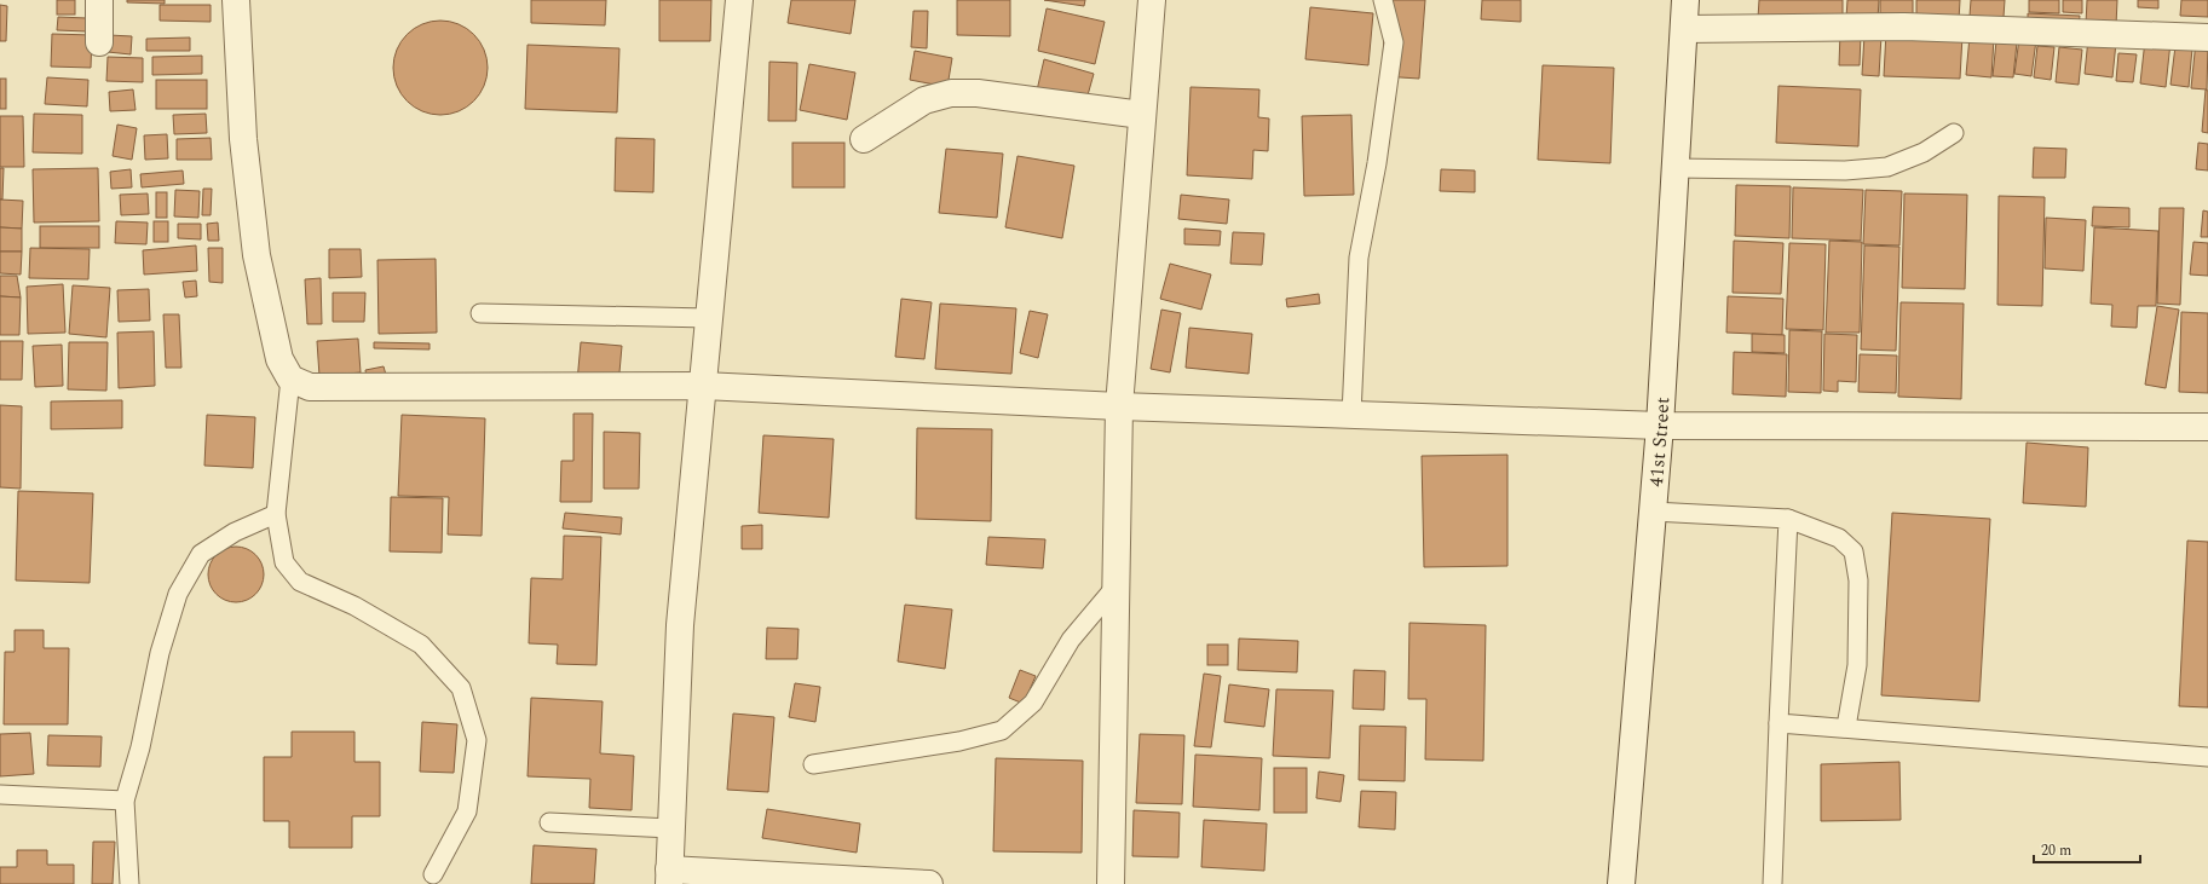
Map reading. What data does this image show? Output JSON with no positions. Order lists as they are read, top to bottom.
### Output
{
  "streets": {
    "street": ["41st Street"]
  },
  "scale_bar": "20 m"
}
